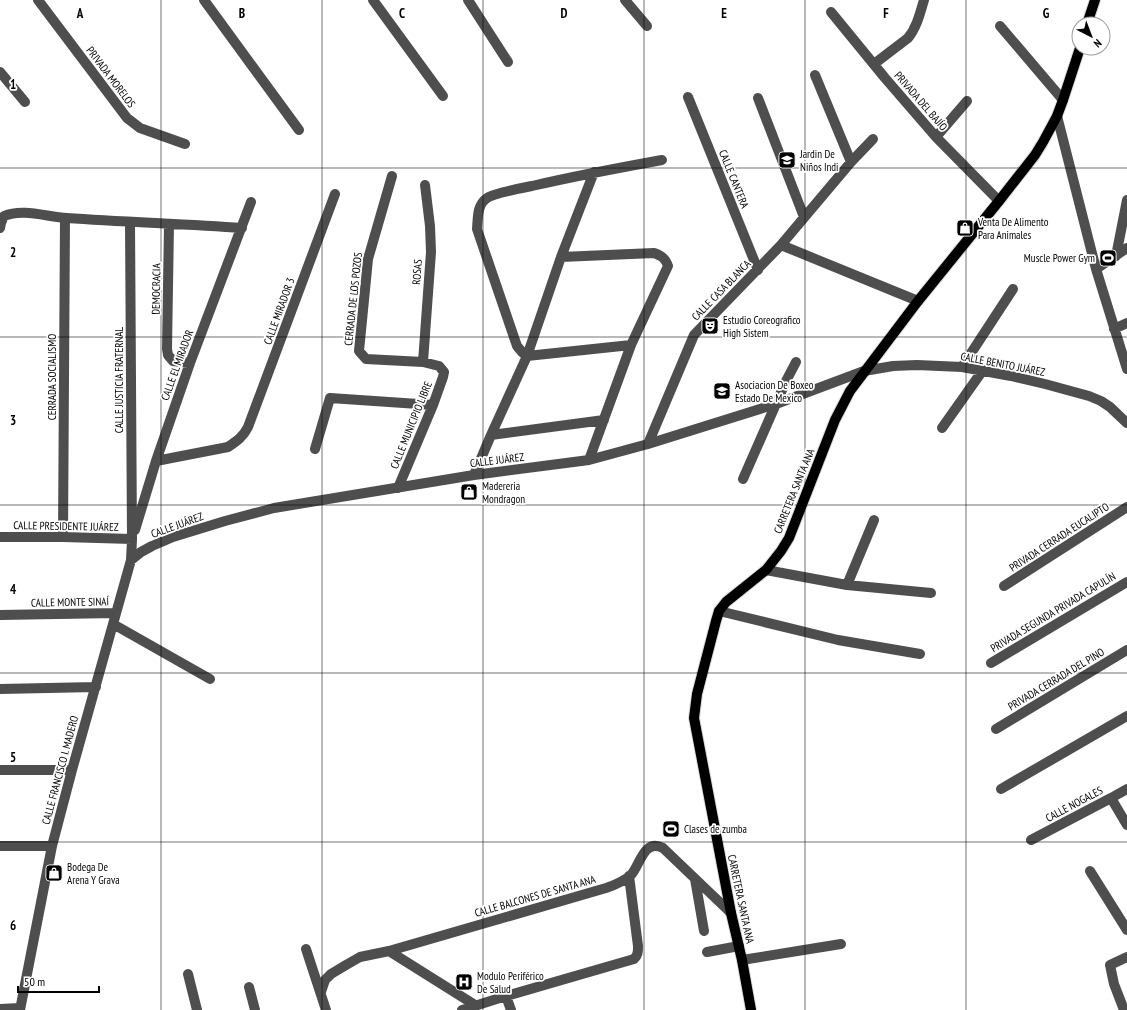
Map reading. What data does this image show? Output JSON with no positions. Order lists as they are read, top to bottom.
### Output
{
  "streets": {
    "main road": ["CARRETERA SANTA ANA"],
    "street": [
      "PRIVADA MORELOS",
      "PRIVADA DEL BAJÍO",
      "CALLE CANTERA",
      "ROSAS",
      "DEMOCRACIA",
      "CALLE CASA BLANCA",
      "CERRADA DE LOS POZOS",
      "CALLE MIRADOR 3",
      "CALLE BENITO JUÁREZ",
      "CALLE EL MIRADOR",
      "CERRADA SOCIALISMO",
      "CALLE JUSTICIA FRATERNAL",
      "CALLE MUNICIPIO LIBRE",
      "CALLE JUÁREZ",
      "CALLE PRESIDENTE JUÁREZ",
      "PRIVADA CERRADA EUCALIPTO",
      "CALLE MONTE SINAÍ",
      "PRIVADA SEGUNDA PRIVADA CAPULÍN",
      "PRIVADA CERRADA DEL PINO",
      "CALLE FRANCISCO I. MADERO",
      "CALLE NOGALES",
      "CALLE BALCONES DE SANTA ANA"
    ]
  },
  "crossings": [
    ["PRIVADA DEL BAJÍO", "CARRETERA SANTA ANA"],
    ["CALLE CANTERA", "CALLE CASA BLANCA"],
    ["ROSAS", "CERRADA DE LOS POZOS"],
    ["ROSAS", "CALLE MUNICIPIO LIBRE"],
    ["DEMOCRACIA", "CALLE EL MIRADOR"],
    ["CALLE CASA BLANCA", "CALLE JUÁREZ"],
    ["CERRADA DE LOS POZOS", "CALLE MUNICIPIO LIBRE"],
    ["CALLE MIRADOR 3", "CALLE EL MIRADOR"],
    ["CALLE BENITO JUÁREZ", "CALLE JUÁREZ"],
    ["CALLE BENITO JUÁREZ", "CARRETERA SANTA ANA"],
    ["CALLE EL MIRADOR", "CALLE JUSTICIA FRATERNAL"],
    ["CALLE EL MIRADOR", "CALLE PRESIDENTE JUÁREZ"],
    ["CALLE EL MIRADOR", "CALLE FRANCISCO I. MADERO"],
    ["CERRADA SOCIALISMO", "CALLE PRESIDENTE JUÁREZ"],
    ["CALLE JUSTICIA FRATERNAL", "CALLE PRESIDENTE JUÁREZ"],
    ["CALLE JUSTICIA FRATERNAL", "CALLE FRANCISCO I. MADERO"],
    ["CALLE MUNICIPIO LIBRE", "CALLE JUÁREZ"],
    ["CALLE JUÁREZ", "CARRETERA SANTA ANA"],
    ["CALLE JUÁREZ", "CALLE FRANCISCO I. MADERO"],
    ["CARRETERA SANTA ANA", "CALLE BALCONES DE SANTA ANA"],
    ["CALLE PRESIDENTE JUÁREZ", "CALLE FRANCISCO I. MADERO"],
    ["CALLE MONTE SINAÍ", "CALLE FRANCISCO I. MADERO"]
  ],
  "places": {
    "school or university": ["Jardin De Niños Indi", "Asociacion De Boxeo Estado De Mexico"],
    "shop": ["Venta De Alimento Para Animales", "Madereria Mondragon", "Bodega De Arena Y Grava"],
    "sports": ["Muscle Power Gym", "Clases de zumba"],
    "theatre": ["Estudio Coreografico High Sistem"],
    "hospital": ["Modulo Periférico De Salud"]
  },
  "scale_bar": "50 m",
  "north": "bottom right",
  "grid": {
    "columns": [
      "A",
      "B",
      "C",
      "D",
      "E",
      "F",
      "G"
    ],
    "rows": [
      "1",
      "2",
      "3",
      "4",
      "5",
      "6"
    ]
  }
}
